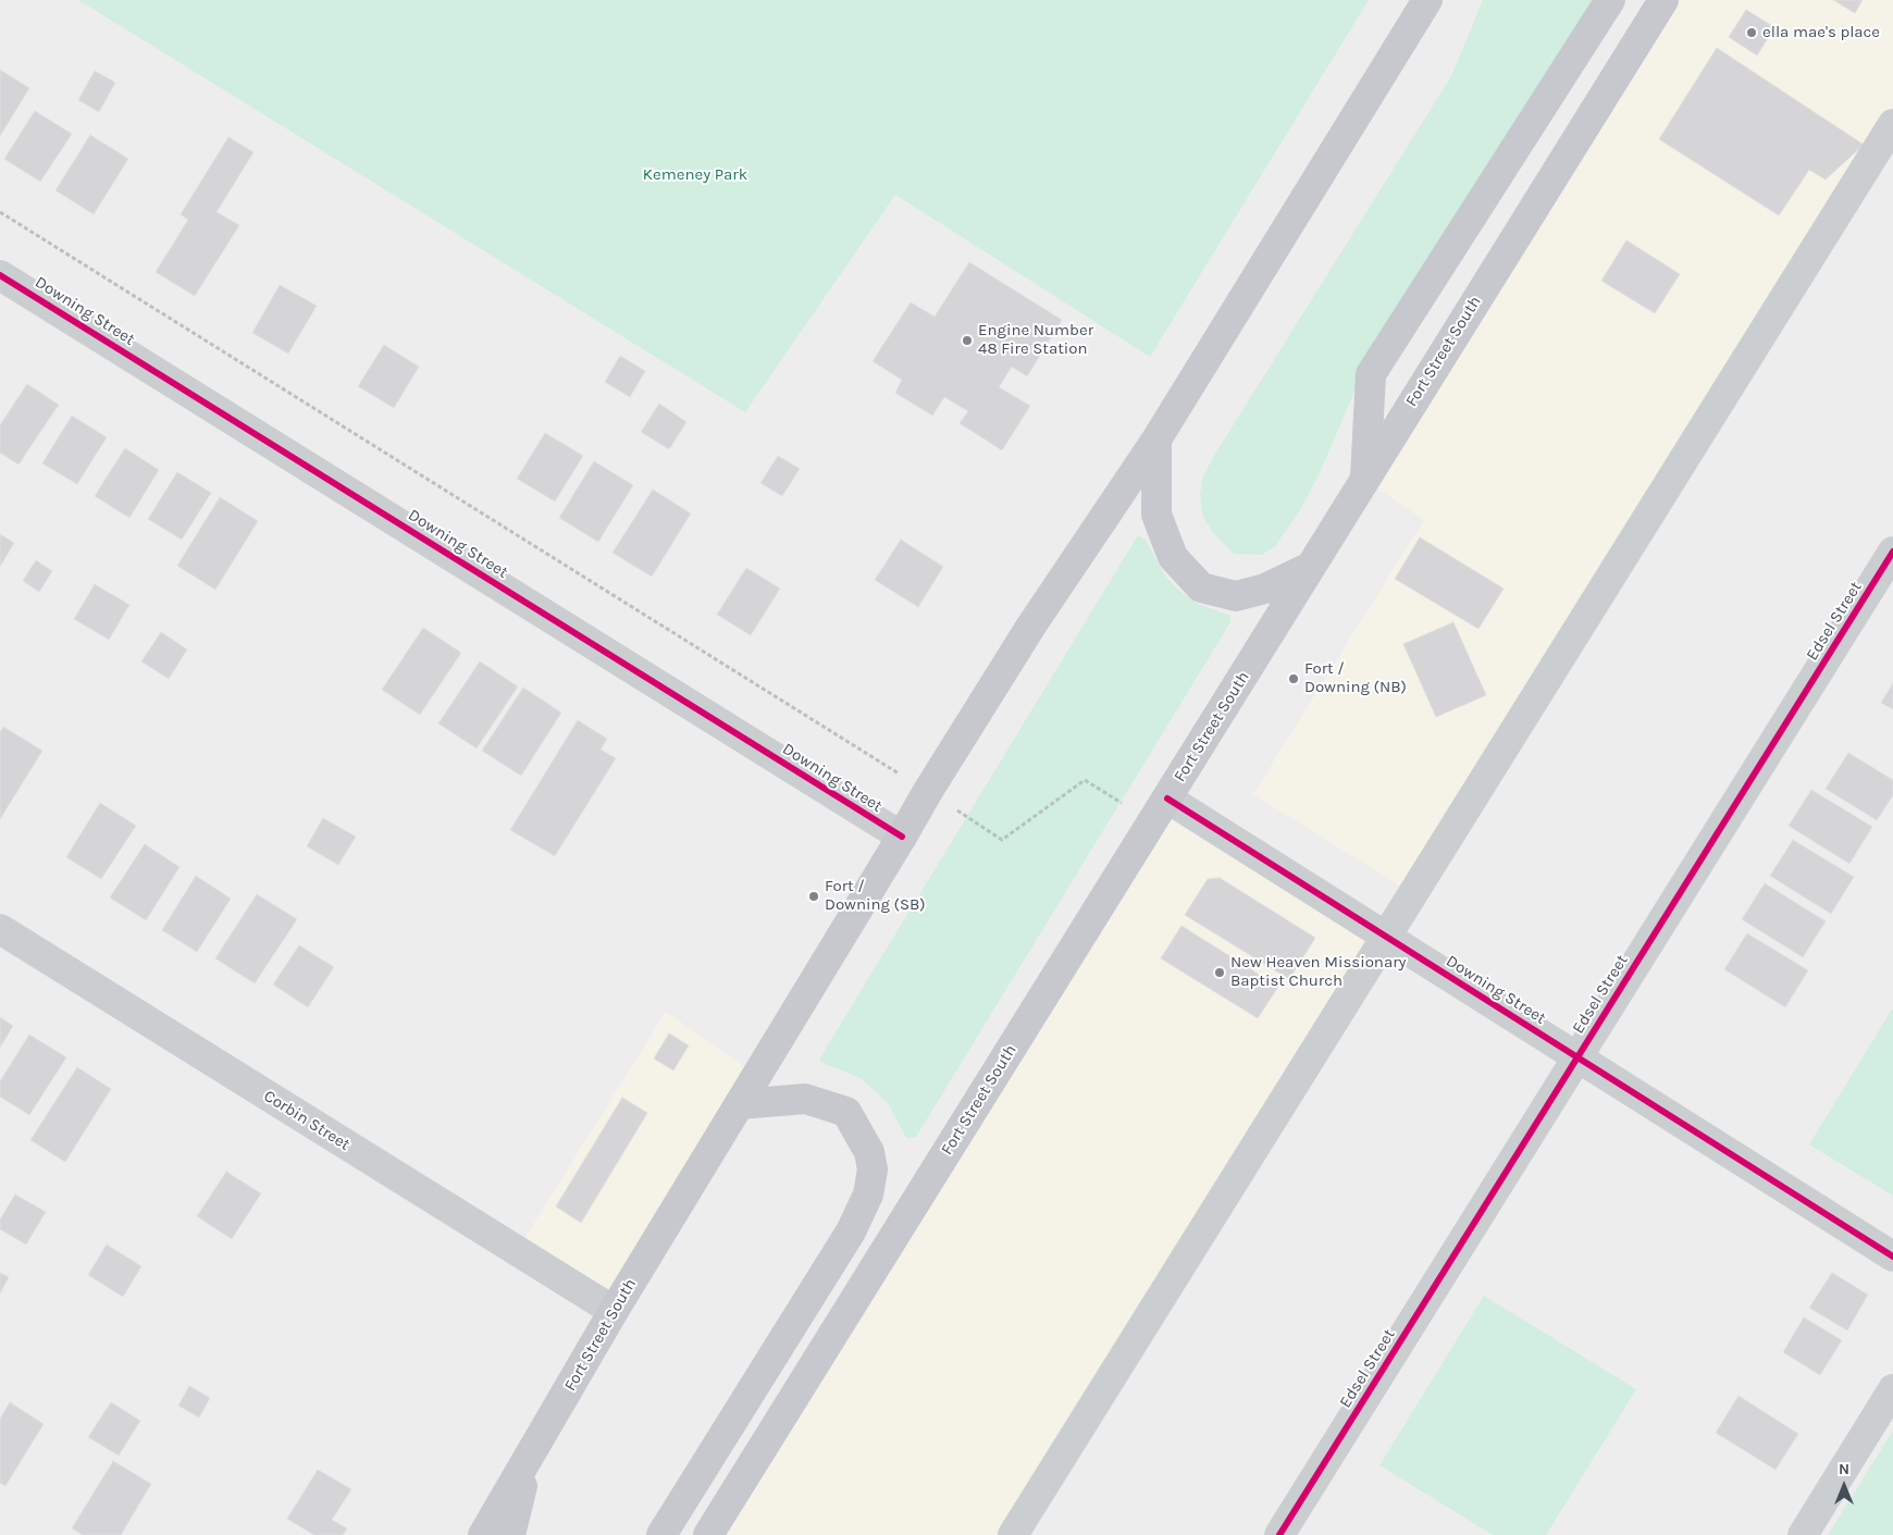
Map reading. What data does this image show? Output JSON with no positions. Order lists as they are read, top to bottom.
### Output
{
  "streets": {
    "main road": ["Fort Street South"],
    "street": ["Downing Street", "Edsel Street", "Corbin Street"]
  },
  "crossings": [
    ["Downing Street", "Fort Street South"],
    ["Downing Street", "Edsel Street"],
    ["Fort Street South", "Corbin Street"]
  ],
  "parks": ["Kemeney Park"],
  "places": [
    "ella mae's place",
    "Engine Number 48 Fire Station",
    "Fort / Downing (NB)",
    "Fort / Downing (SB)",
    "New Heaven Missionary Baptist Church"
  ],
  "north": "top"
}
